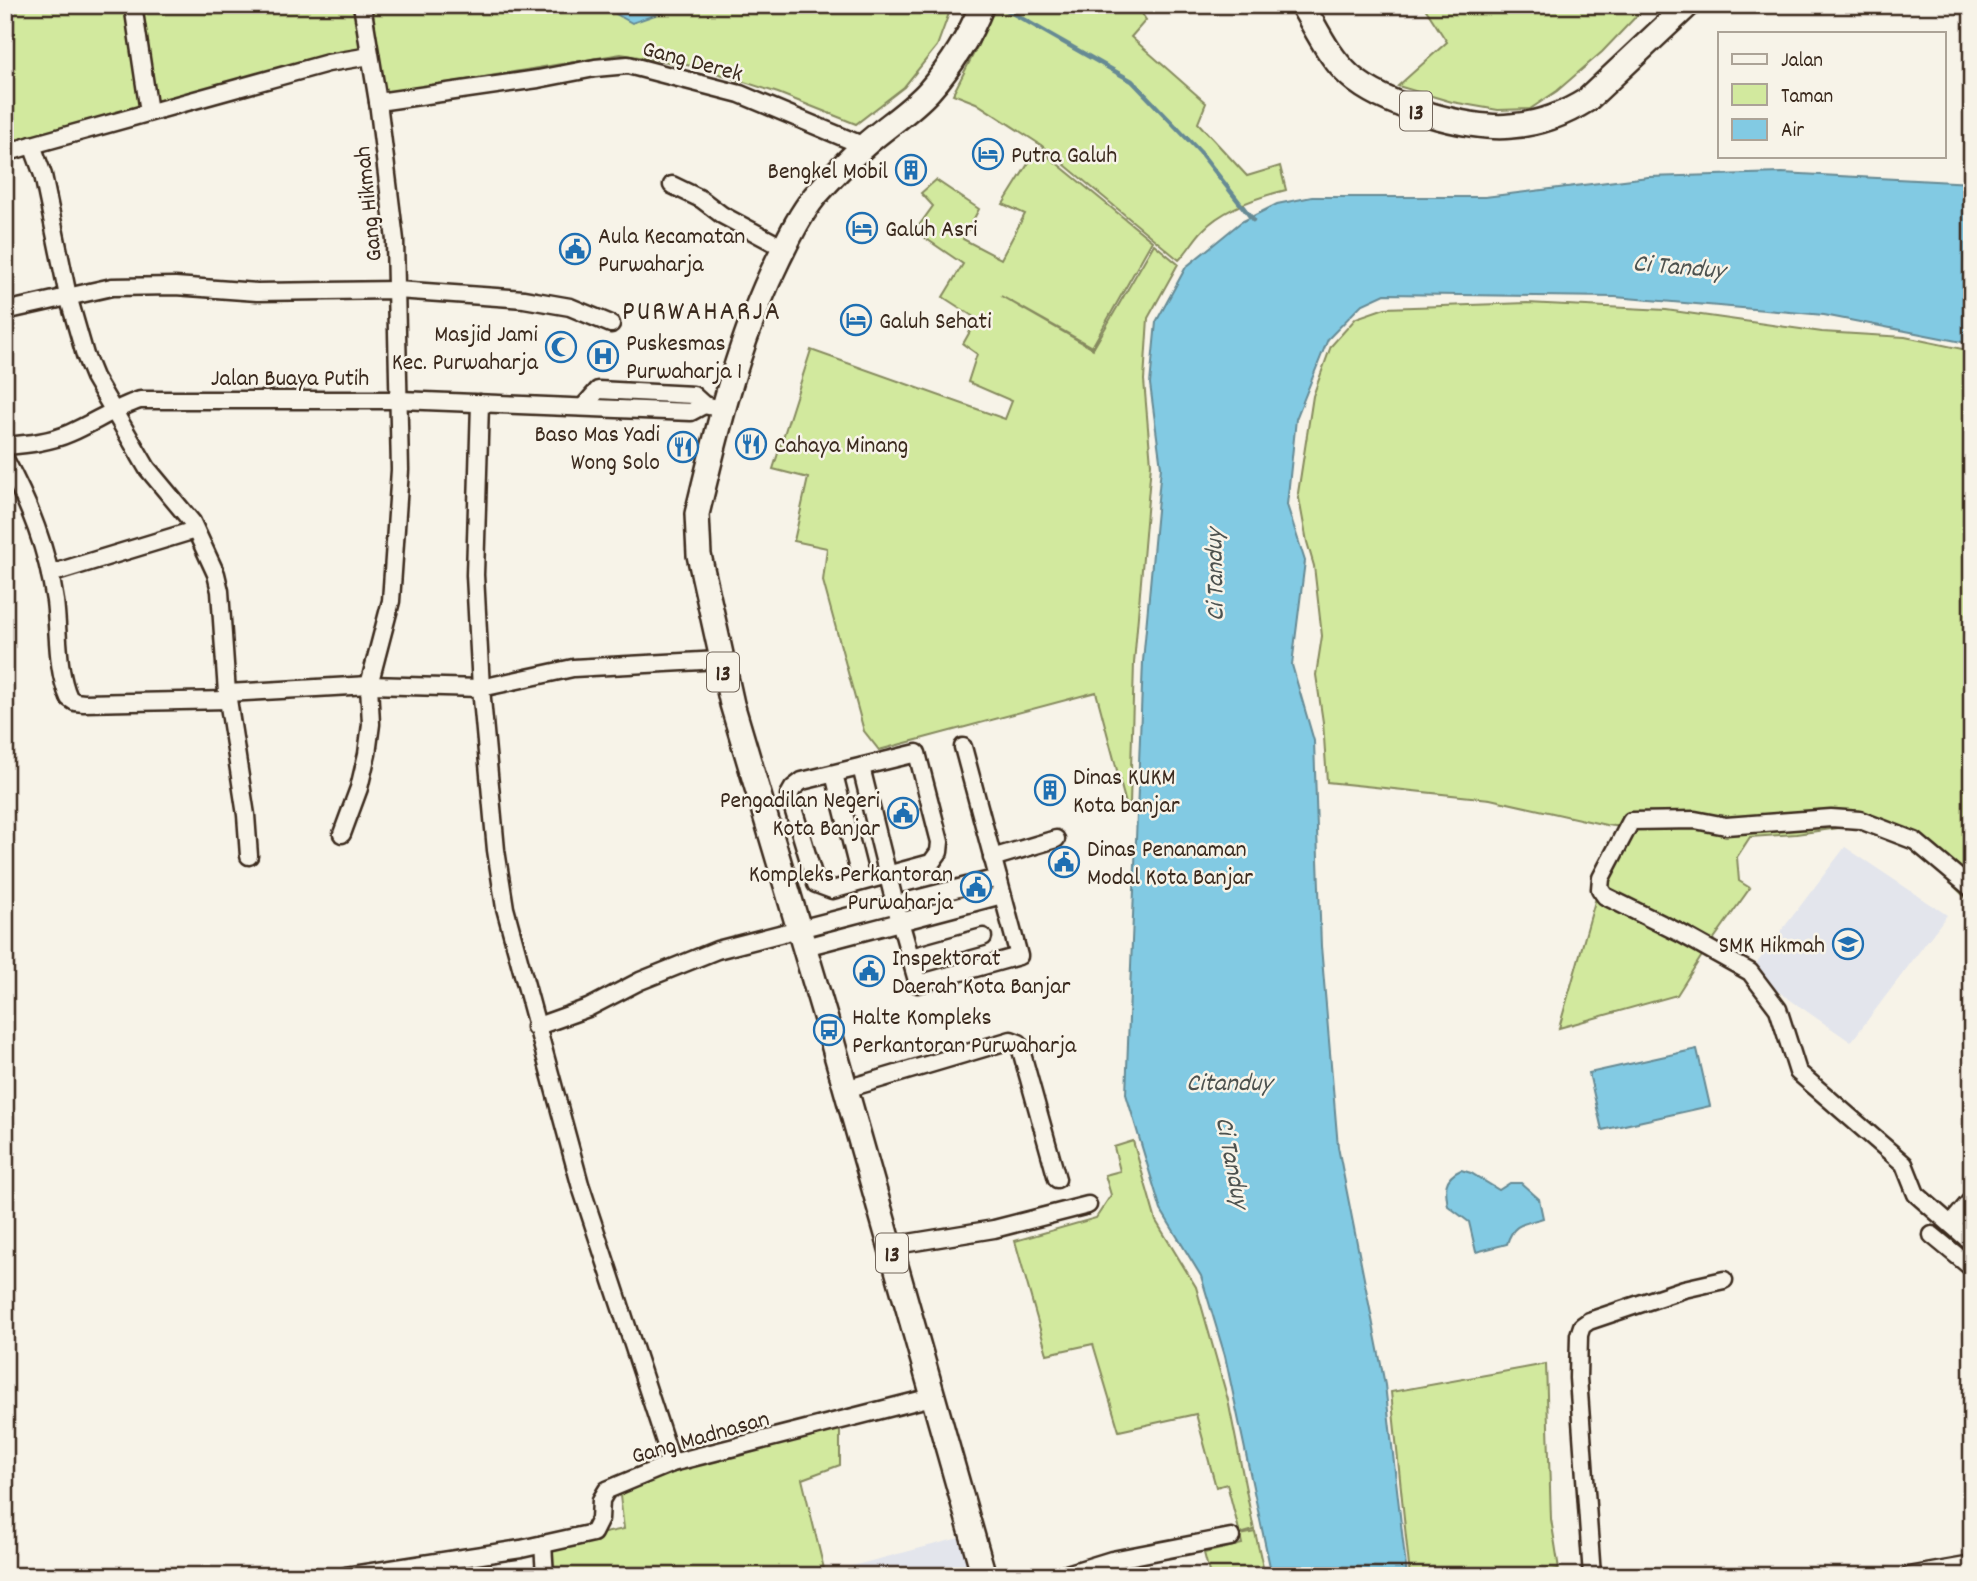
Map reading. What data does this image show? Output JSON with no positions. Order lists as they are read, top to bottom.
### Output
{
  "streets": {
    "highway": ["13"],
    "street": [
      "Gang Derek",
      "Gang Hikmah",
      "Jalan Buaya Putih",
      "Gang Madnasan"
    ]
  },
  "crossings": [
    ["Gang Derek", "13"],
    ["Gang Derek", "Gang Hikmah"],
    ["13", "Jalan Buaya Putih"],
    ["13", "Gang Madnasan"],
    ["Gang Hikmah", "Jalan Buaya Putih"]
  ],
  "districts": ["PURWAHARJA"],
  "water": ["Ci Tanduy", "Citanduy"],
  "places": {
    "hotel": ["Putra Galuh", "Galuh Asri", "Galuh Sehati"],
    "building": ["Bengkel Mobil", "Dinas KUKM Kota banjar"],
    "public building": [
      "Aula Kecamatan Purwaharja",
      "Pengadilan Negeri Kota Banjar",
      "Dinas Penanaman Modal Kota Banjar",
      "Kompleks Perkantoran Purwaharja",
      "Inspektorat Daerah Kota Banjar"
    ],
    "mosque": ["Masjid Jami Kec. Purwaharja"],
    "hospital": ["Puskesmas Purwaharja 1"],
    "restaurant": ["Cahaya Minang", "Baso Mas Yadi Wong Solo"],
    "school or university": ["SMK Hikmah"],
    "bus stop": ["Halte Kompleks Perkantoran Purwaharja"]
  },
  "legend": ["Jalan", "Taman", "Air"]
}
